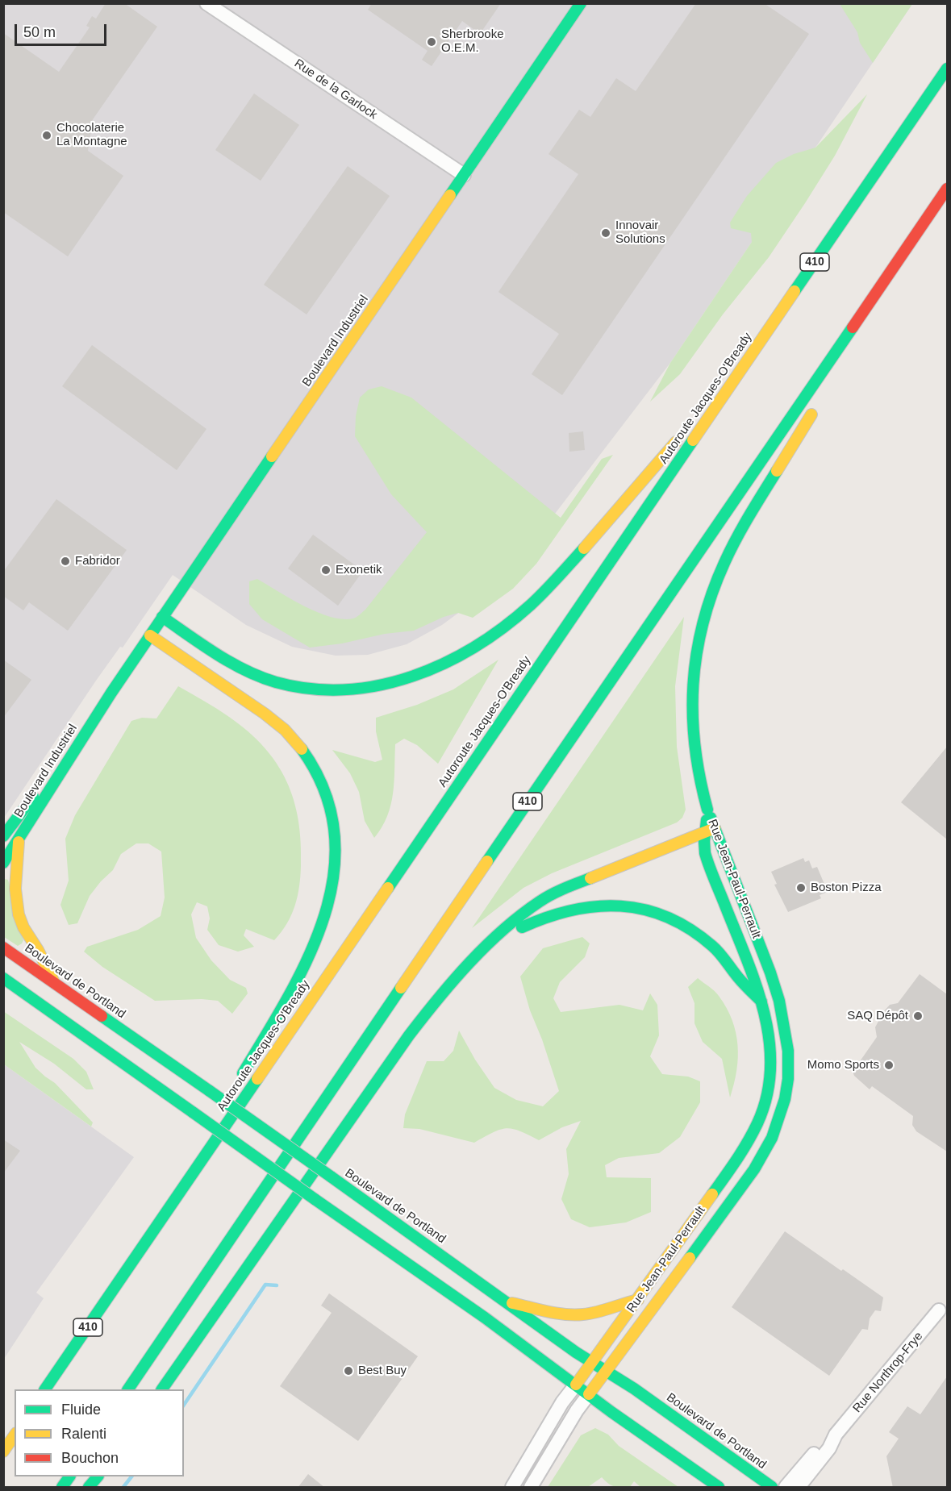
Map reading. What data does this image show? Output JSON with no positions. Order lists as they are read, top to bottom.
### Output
{
  "streets": {
    "main road": [
      "410",
      "Boulevard Industriel",
      "Autoroute Jacques-O'Bready",
      "Rue Jean-Paul-Perrault",
      "Boulevard de Portland"
    ],
    "street": ["Rue de la Garlock", "Rue Northrop-Frye"]
  },
  "crossings": [
    ["Rue de la Garlock", "Boulevard Industriel"],
    ["Rue Jean-Paul-Perrault", "Boulevard de Portland"]
  ],
  "places": [
    "Sherbrooke O.E.M.",
    "Chocolaterie La Montagne",
    "Innovair Solutions",
    "Fabridor",
    "Exonetik",
    "Boston Pizza",
    "SAQ Dépôt",
    "Momo Sports",
    "Best Buy"
  ],
  "legend": ["Fluide", "Ralenti", "Bouchon"],
  "scale_bar": "50 m"
}
